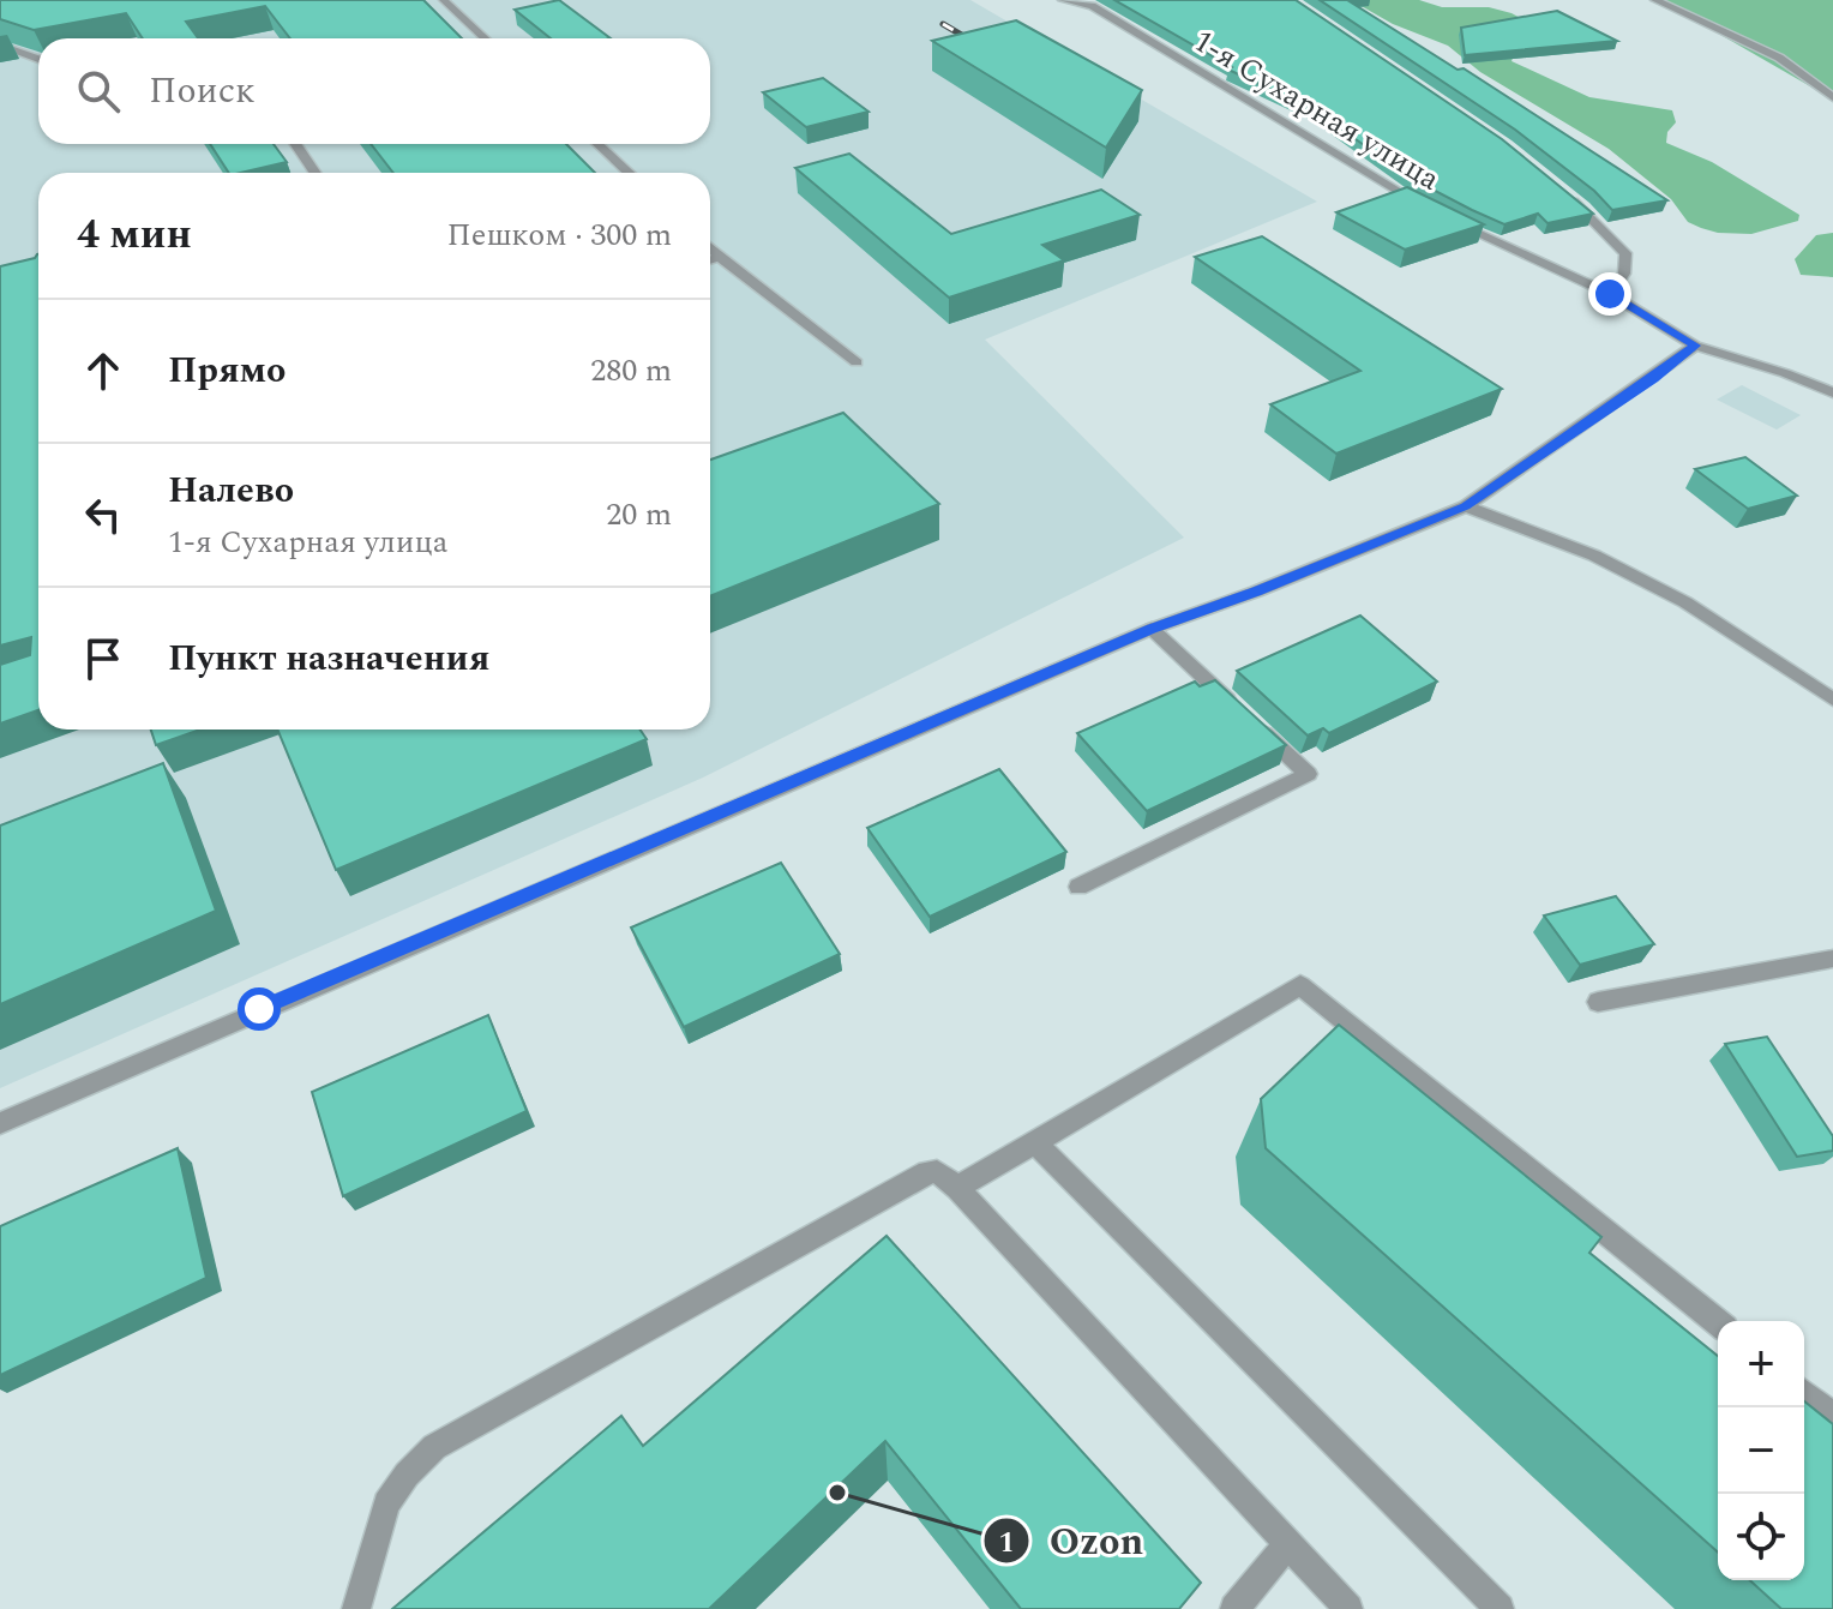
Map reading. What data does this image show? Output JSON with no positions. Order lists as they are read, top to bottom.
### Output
{
  "streets": {
    "street": ["1-я Сухарная улица"]
  },
  "places": ["Ozon"],
  "page": {
    "search": "Поиск",
    "heading": ["4 мин", "Пешком · 300 m"],
    "list": [
      ["Прямо", "280 m"],
      ["Налево", "1-я Сухарная улица", "20 m"],
      "Пункт назначения"
    ],
    "map_buttons": ["+", "−"]
  }
}
